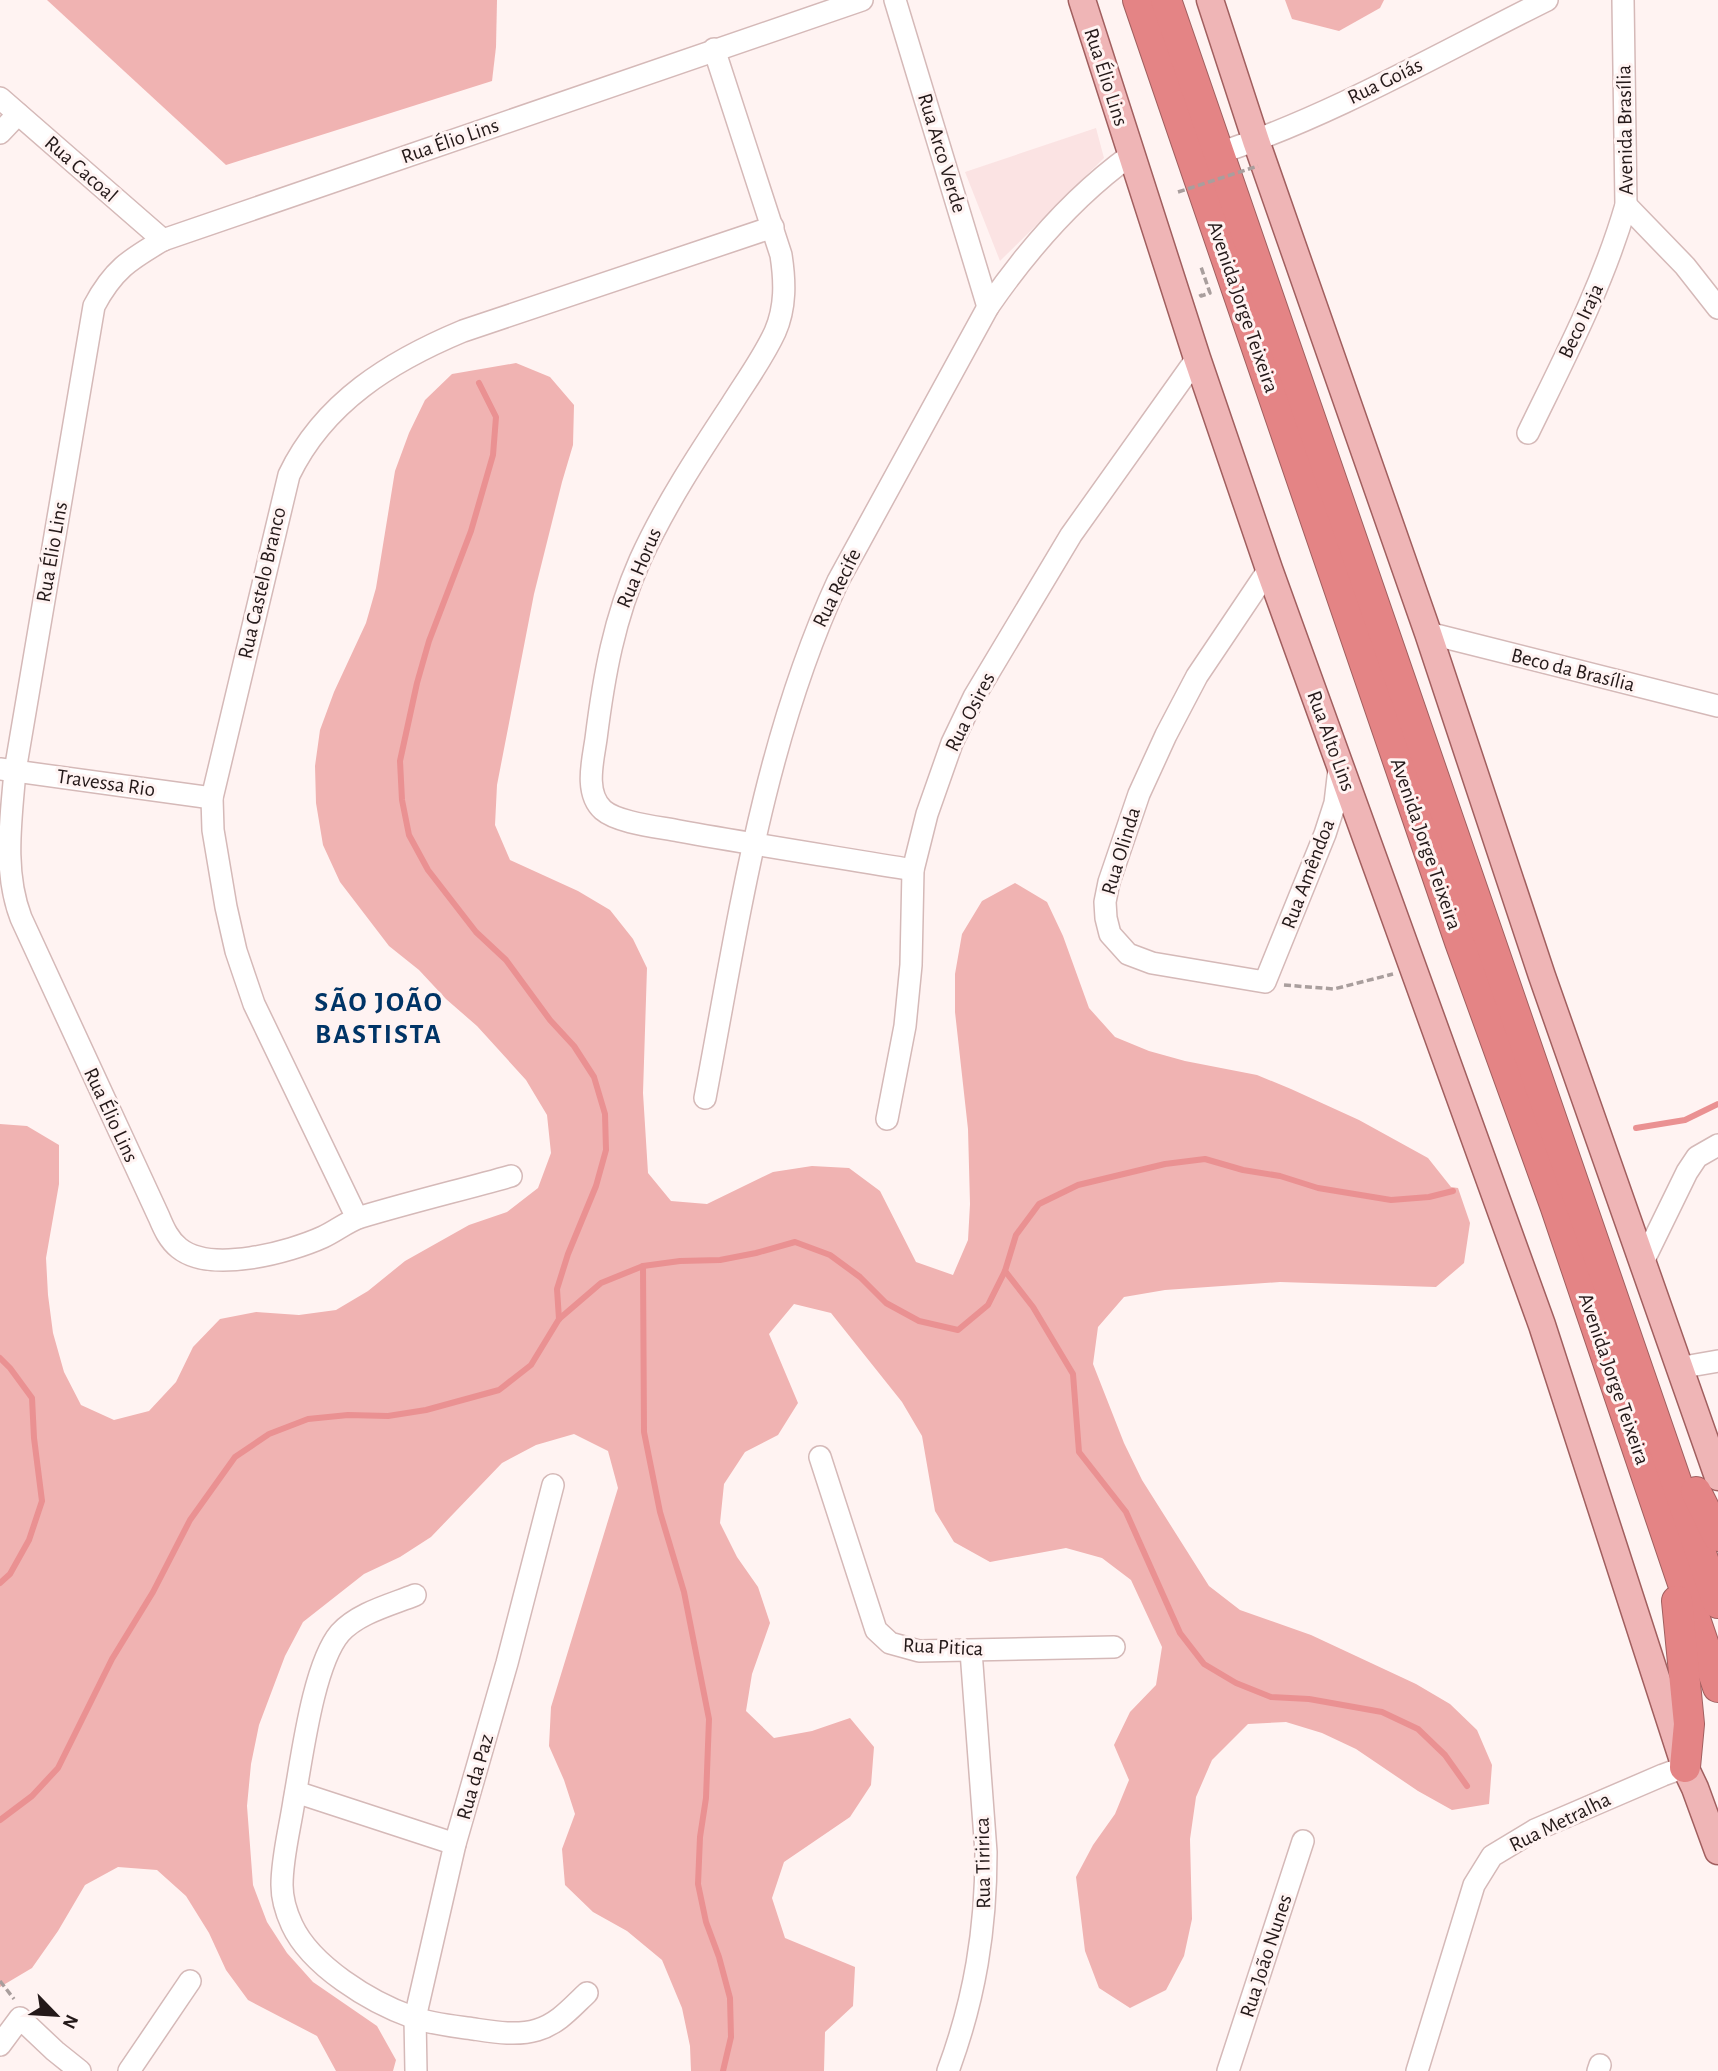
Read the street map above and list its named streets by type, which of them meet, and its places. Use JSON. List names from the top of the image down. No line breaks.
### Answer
{"streets":{"highway":["Avenida Jorge Teixeira"],"main road":["Rua Élio Lins","Rua Alto Lins"],"street":["Rua Goiás","Avenida Brasília","Rua Arco Verde","Rua Cacoal","Beco Iraja","Rua Horus","Rua Castelo Branco","Rua Recife","Beco da Brasília","Rua Osires","Travessa Rio","Rua Olinda","Rua Amêndoa","Rua Pitica","Rua da Paz","Rua Metralha","Rua Tiririca","Rua João Nunes"]},"crossings":[["Rua Élio Lins","Rua Cacoal"],["Rua Élio Lins","Rua Horus"],["Rua Élio Lins","Rua Castelo Branco"],["Rua Élio Lins","Rua Recife"],["Rua Élio Lins","Rua Alto Lins"],["Rua Élio Lins","Travessa Rio"],["Rua Goiás","Avenida Jorge Teixeira"],["Avenida Brasília","Beco Iraja"],["Rua Arco Verde","Rua Recife"],["Rua Horus","Rua Castelo Branco"],["Rua Horus","Rua Recife"],["Rua Horus","Rua Osires"],["Rua Castelo Branco","Travessa Rio"],["Rua Recife","Rua Alto Lins"],["Rua Osires","Rua Alto Lins"],["Rua Alto Lins","Rua Olinda"],["Rua Alto Lins","Rua Amêndoa"],["Rua Alto Lins","Rua Metralha"],["Rua Olinda","Rua Amêndoa"],["Rua Pitica","Rua Tiririca"]],"districts":["SÃO JOÃO BASTISTA"],"north":"bottom right"}
